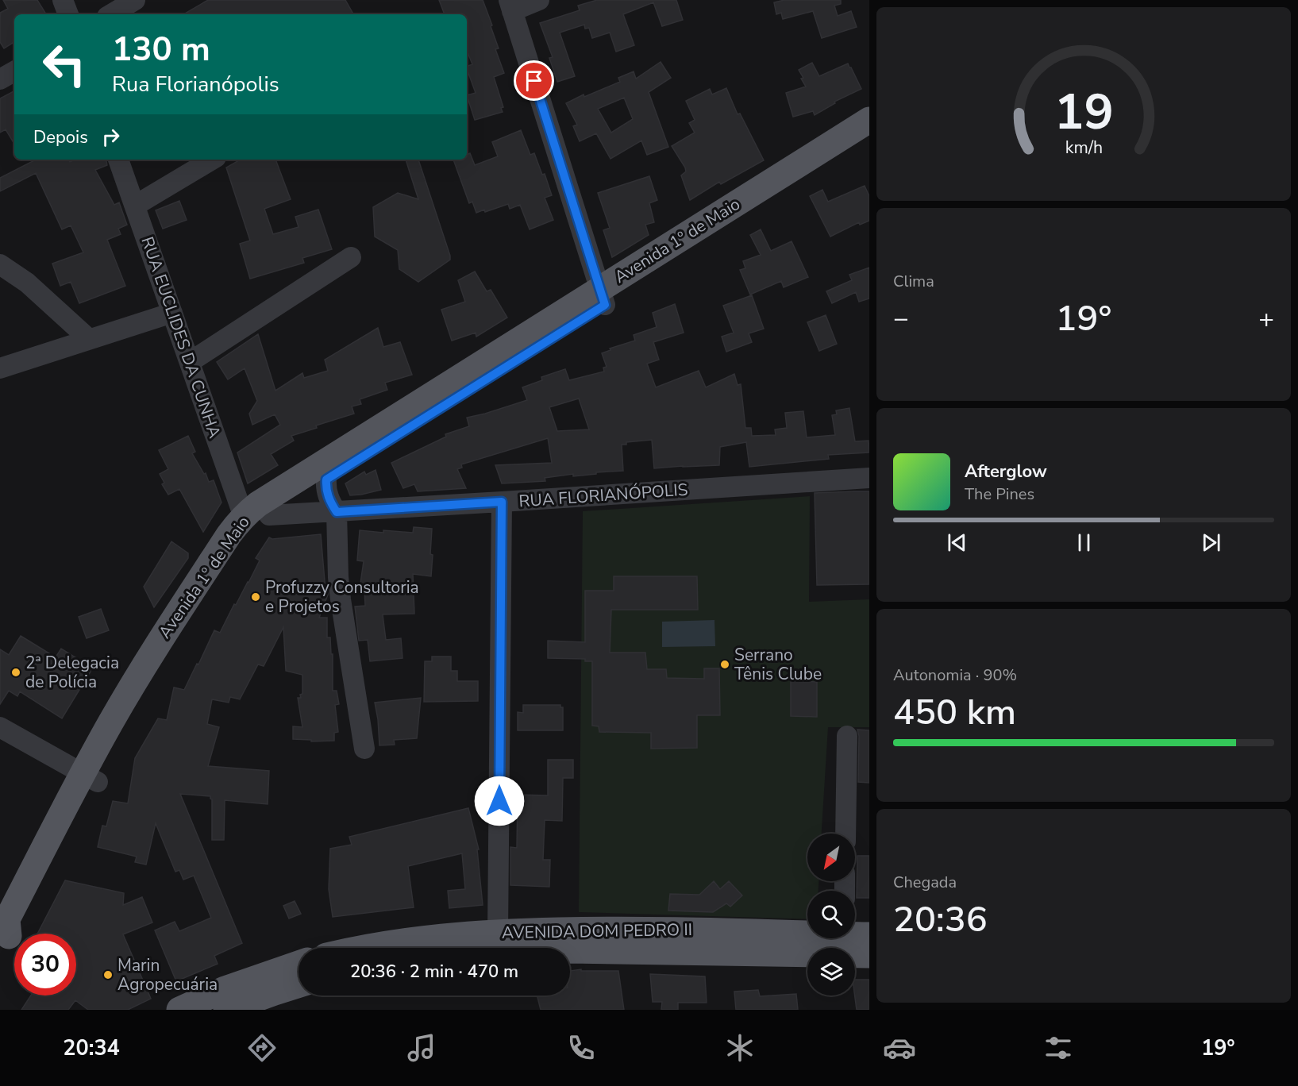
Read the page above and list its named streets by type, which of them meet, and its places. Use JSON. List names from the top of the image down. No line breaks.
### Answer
{"streets":{"main road":["Avenida 1º de Maio","AVENIDA DOM PEDRO II"],"street":["RUA EUCLIDES DA CUNHA","RUA FLORIANÓPOLIS"]},"crossings":[["Avenida 1º de Maio","RUA EUCLIDES DA CUNHA"],["Avenida 1º de Maio","RUA FLORIANÓPOLIS"]],"places":["Profuzzy Consultoria e Projetos","Serrano Tênis Clube","2ª Delegacia de Polícia","Marin Agropecuária"],"north":"bottom left","page":{"turn":["130 m","Rua Florianópolis"],"then":"Depois","tile":["Clima",["Autonomia · 90%","450 km"],["Chegada","20:36"]],"heat":["−","19°","+"],"song":["Afterglow","The Pines"],"limit":"30","trip":"20:36 · 2 min · 470 m","tabs":["20:34","19°"],"gauge":["19","km/h"]}}
